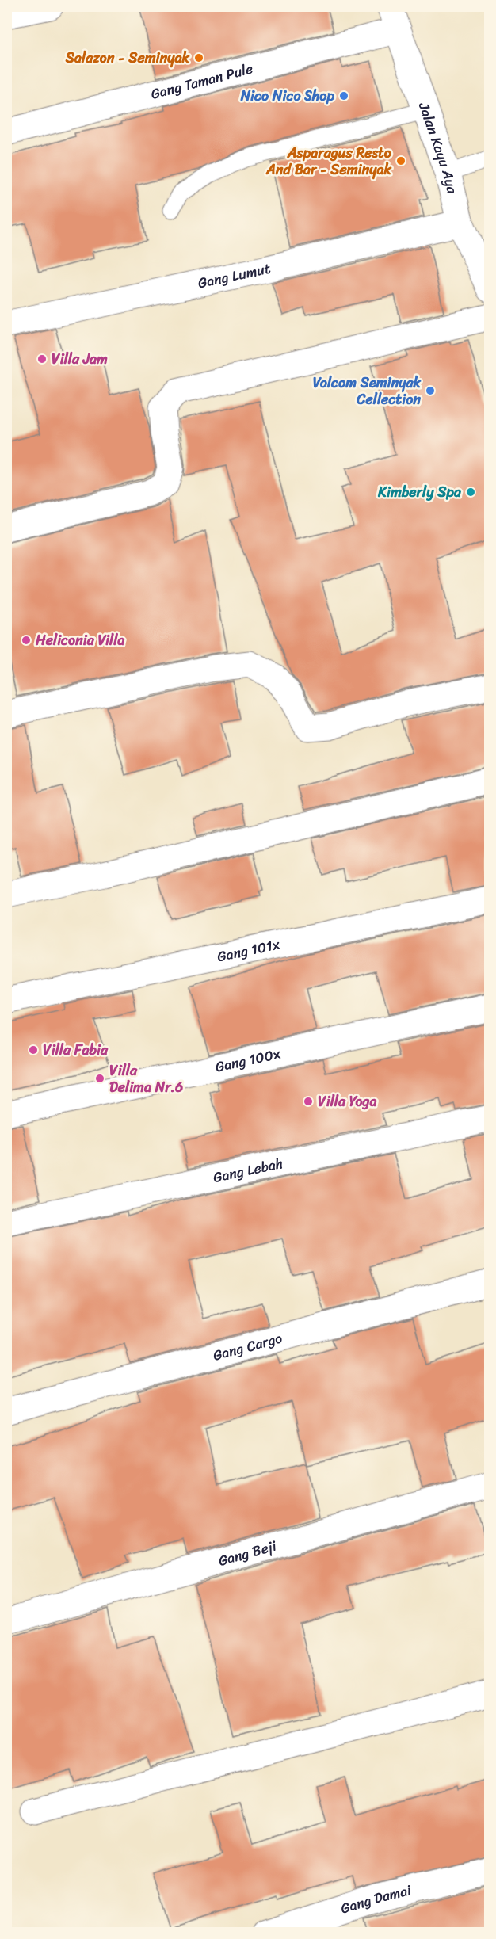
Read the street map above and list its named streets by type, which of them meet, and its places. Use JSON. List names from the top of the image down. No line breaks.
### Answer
{"streets":{"street":["Gang Taman Pule","Jalan Kayu Aya","Gang Lumut","Gang 101x","Gang 100x","Gang Lebah","Gang Cargo","Gang Beji","Gang Damai"]},"crossings":[["Gang Taman Pule","Jalan Kayu Aya"],["Jalan Kayu Aya","Gang Lumut"]],"places":["Salazon - Seminyak","Nico Nico Shop","Asparagus Resto And Bar - Seminyak","Villa Jam","Volcom Seminyak Cellection","Kimberly Spa","Heliconia Villa","Villa Fabia","Villa Delima Nr.6","Villa Yoga"]}
